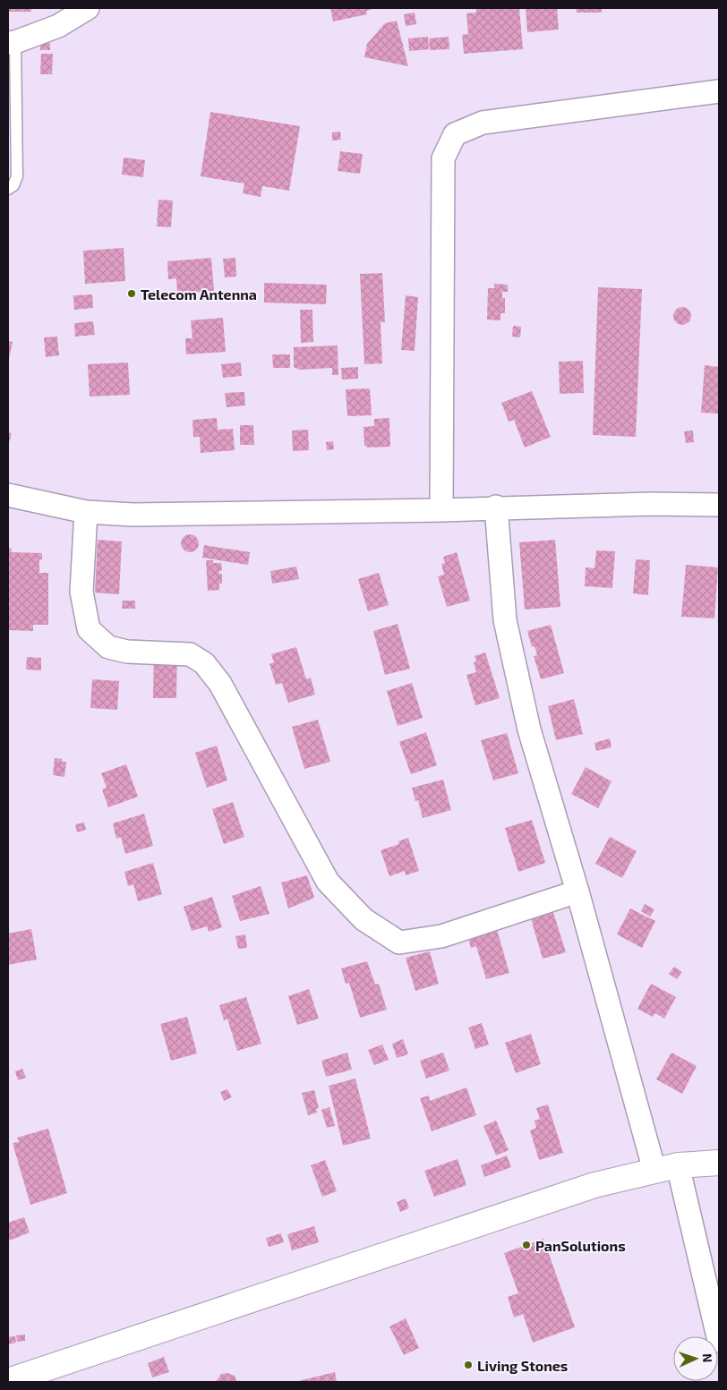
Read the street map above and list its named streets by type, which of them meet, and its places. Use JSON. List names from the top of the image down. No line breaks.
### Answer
{"places":["Telecom Antenna","PanSolutions","Living Stones"],"north":"right"}
